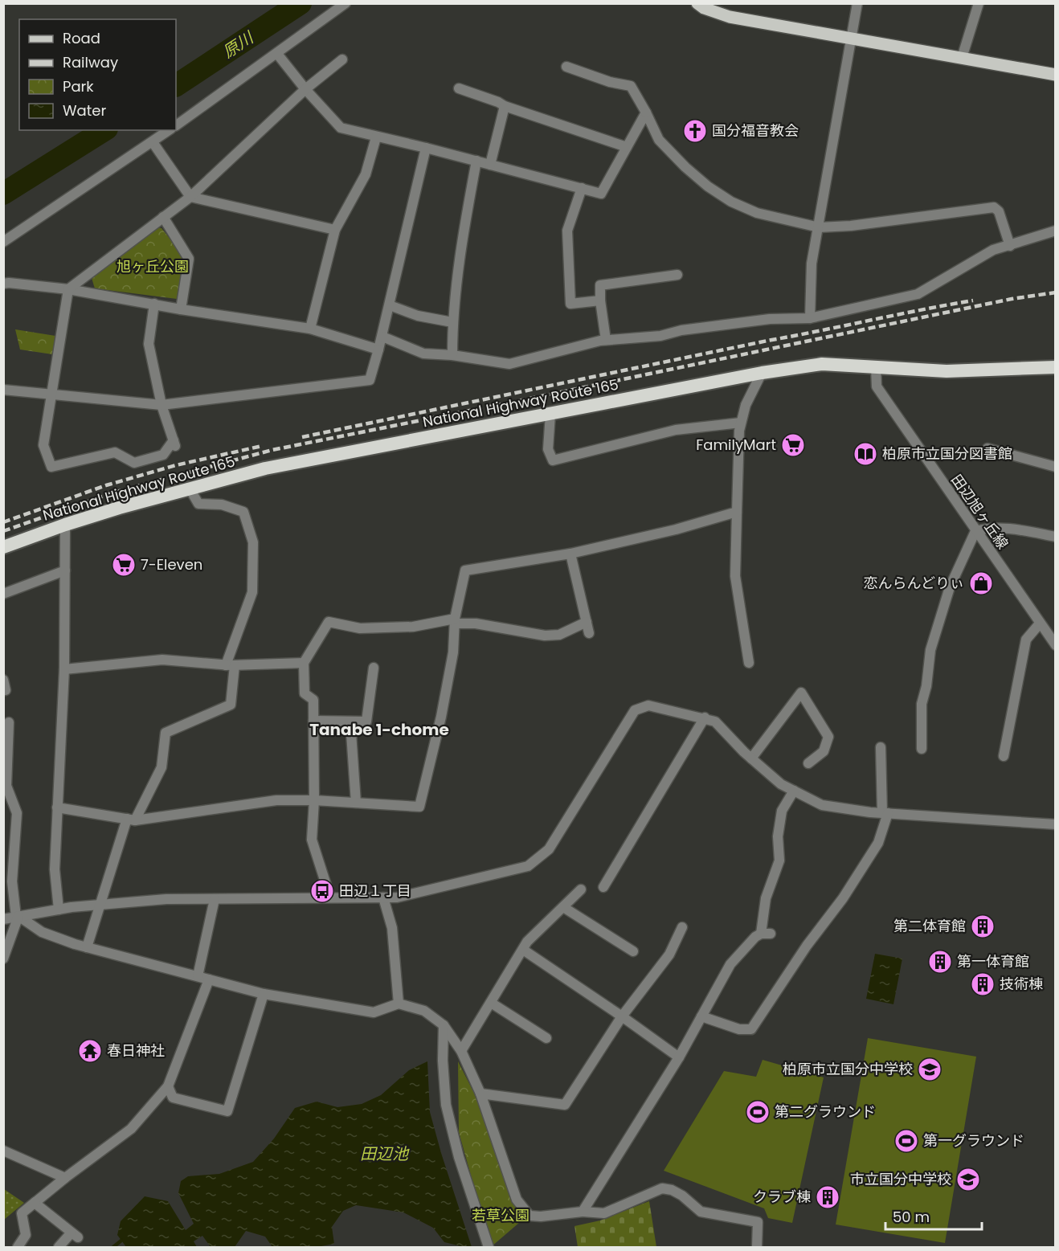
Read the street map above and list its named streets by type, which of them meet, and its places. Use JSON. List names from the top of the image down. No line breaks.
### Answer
{"streets":{"highway":["National Highway Route 165"],"street":["田辺旭ヶ丘線"]},"crossings":[["National Highway Route 165","田辺旭ヶ丘線"]],"districts":["Tanabe 1-chome"],"water":["原川","田辺池"],"parks":["旭ヶ丘公園","若草公園"],"places":{"church":["国分福音教会"],"supermarket":["FamilyMart","7-Eleven"],"library":["柏原市立国分図書館"],"shop":["恋んらんどりぃ"],"bus stop":["田辺１丁目"],"building":["第二体育館","第一体育館","技術棟","クラブ棟"],"temple":["春日神社"],"school or university":["柏原市立国分中学校","市立国分中学校"],"sports":["第二グラウンド","第一グラウンド"]},"legend":["Road","Railway","Park","Water"],"scale_bar":"50 m"}
